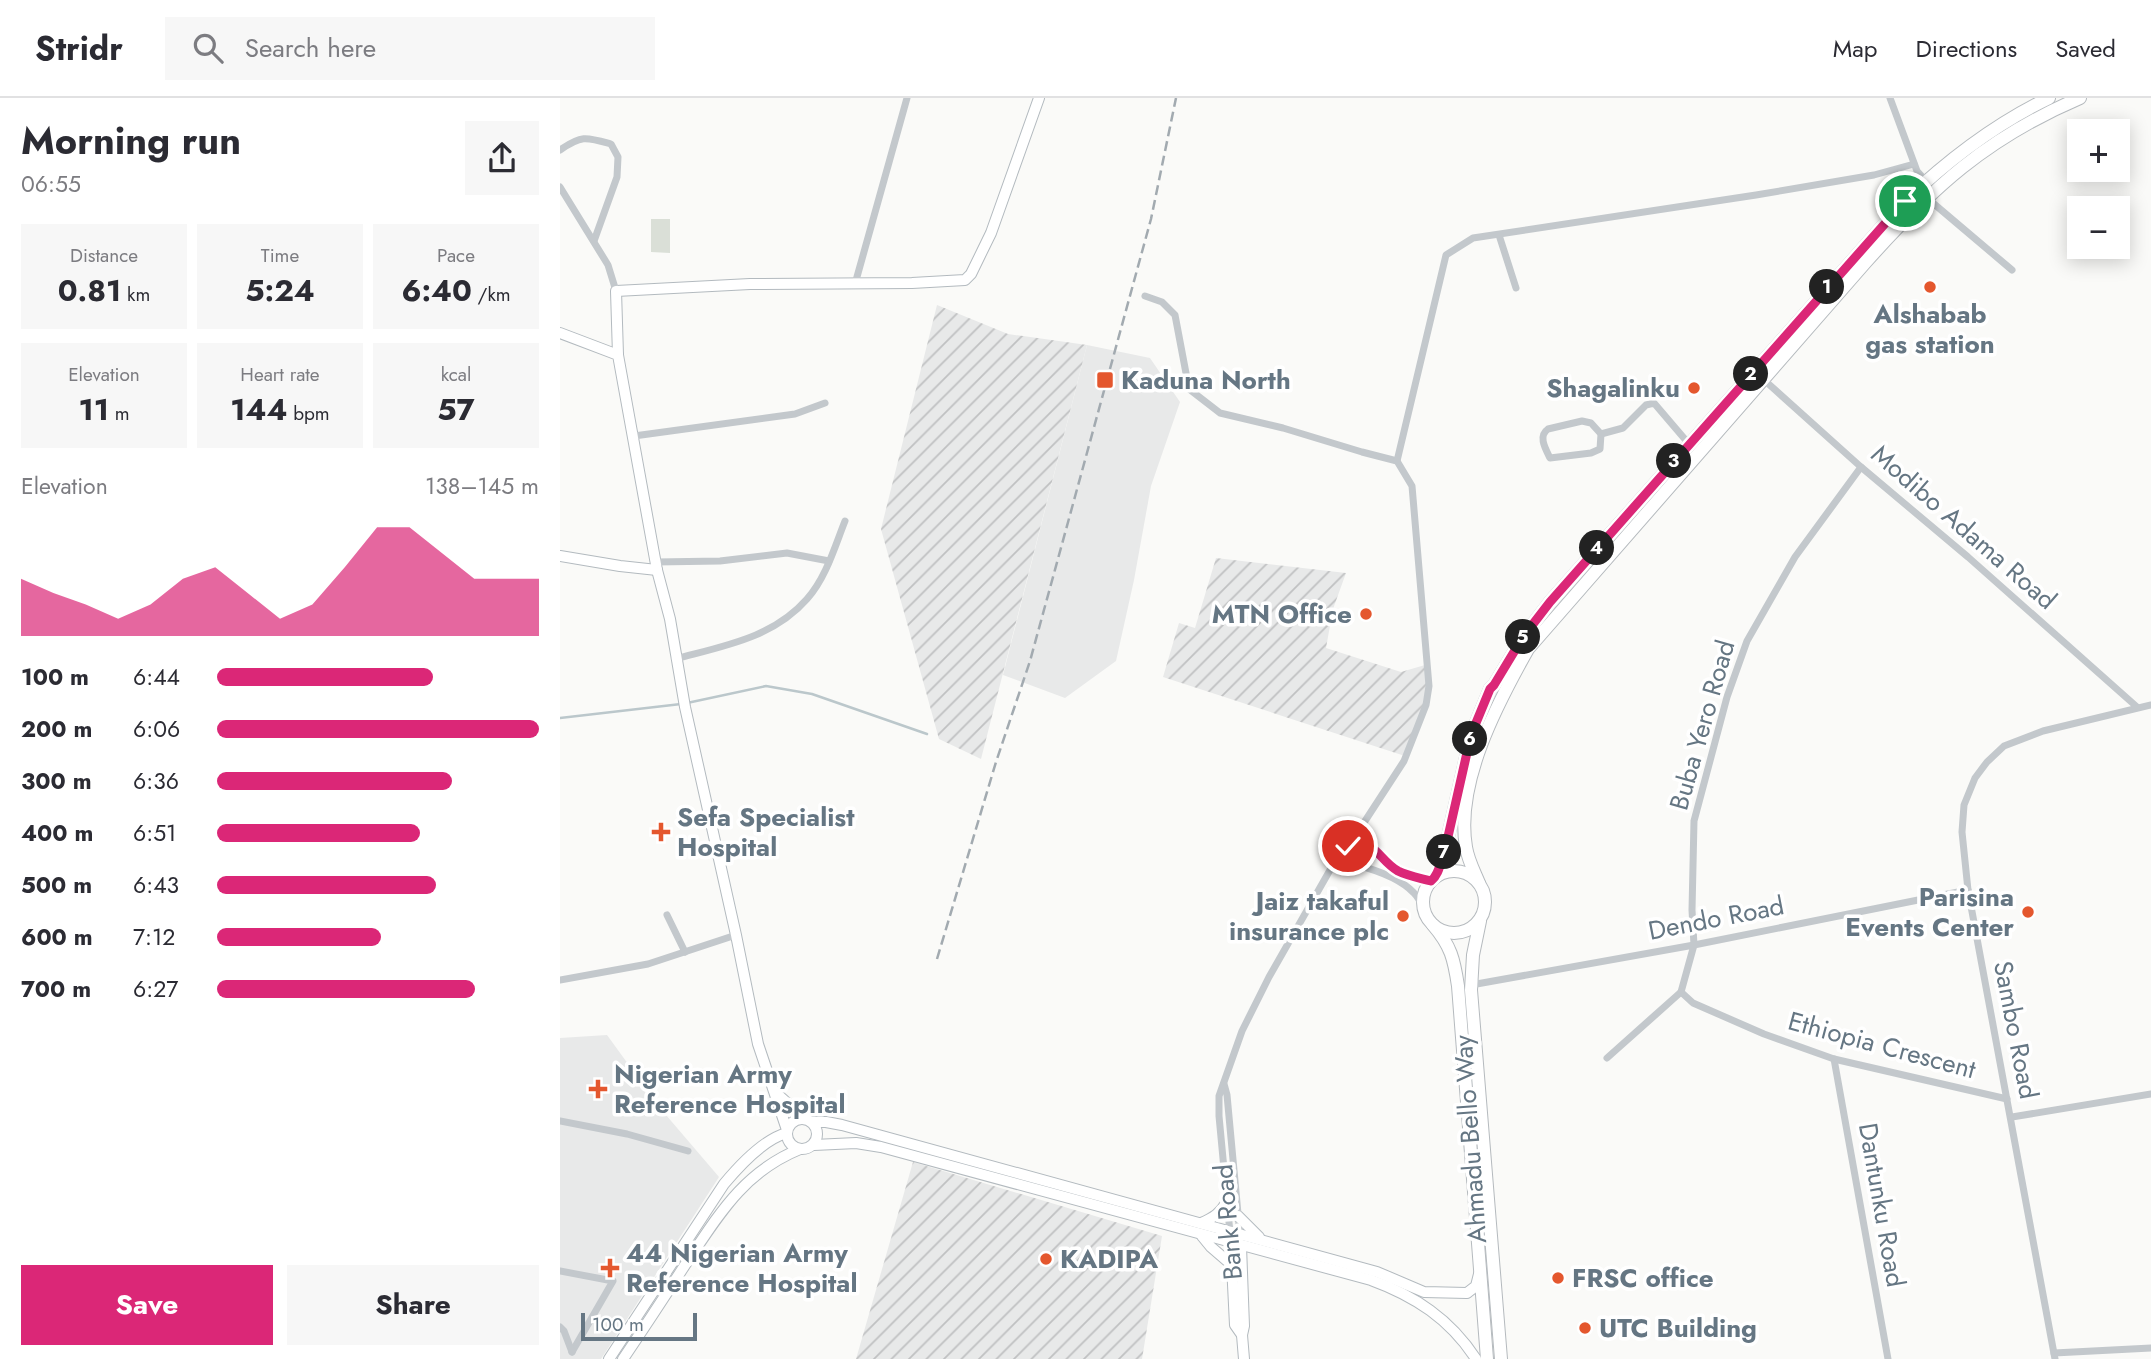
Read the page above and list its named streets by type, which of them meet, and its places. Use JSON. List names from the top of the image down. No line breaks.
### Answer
{"streets":{"main road":["Ahmadu Bello Way"],"street":["Modibo Adama Road","Buba Yero Road","Dendo Road","Sambo Road","Ethiopia Crescent","Dantunku Road","Bank Road"]},"crossings":[["Modibo Adama Road","Buba Yero Road"],["Modibo Adama Road","Sambo Road"],["Buba Yero Road","Dendo Road"],["Dendo Road","Sambo Road"],["Dendo Road","Ahmadu Bello Way"],["Sambo Road","Ethiopia Crescent"],["Ethiopia Crescent","Dantunku Road"]],"places":{"other":["Alshabab gas station","Shagalinku","MTN Office","Parisina Events Center","Jaiz takaful insurance plc","KADIPA","FRSC office","UTC Building"],"transit":["Kaduna North"],"health":["Sefa Specialist Hospital","Nigerian Army Reference Hospital","44 Nigerian Army Reference Hospital"]},"scale_bar":"100 m","page":{"header":"Stridr","search":"Search here","nav":["Map","Directions","Saved"],"heading":["Morning run","06:55"],"map_buttons":["+","−"],"stats":[["Distance","0.81 km"],["Time","5:24"],["Pace","6:40 /km"],["Elevation","11 m"],["Heart rate","144 bpm"],["kcal","57"]],"pins":["1","2","3","4","5","6","7"],"chart":["Elevation","138–145 m"],"list":[{"name":"100 m","note":"6:44"},{"name":"200 m","note":"6:06"},{"name":"300 m","note":"6:36"},{"name":"400 m","note":"6:51"},{"name":"500 m","note":"6:43"},{"name":"600 m","note":"7:12"},{"name":"700 m","note":"6:27"}],"buttons":["Save","Share"],"scale":"100 m"}}
